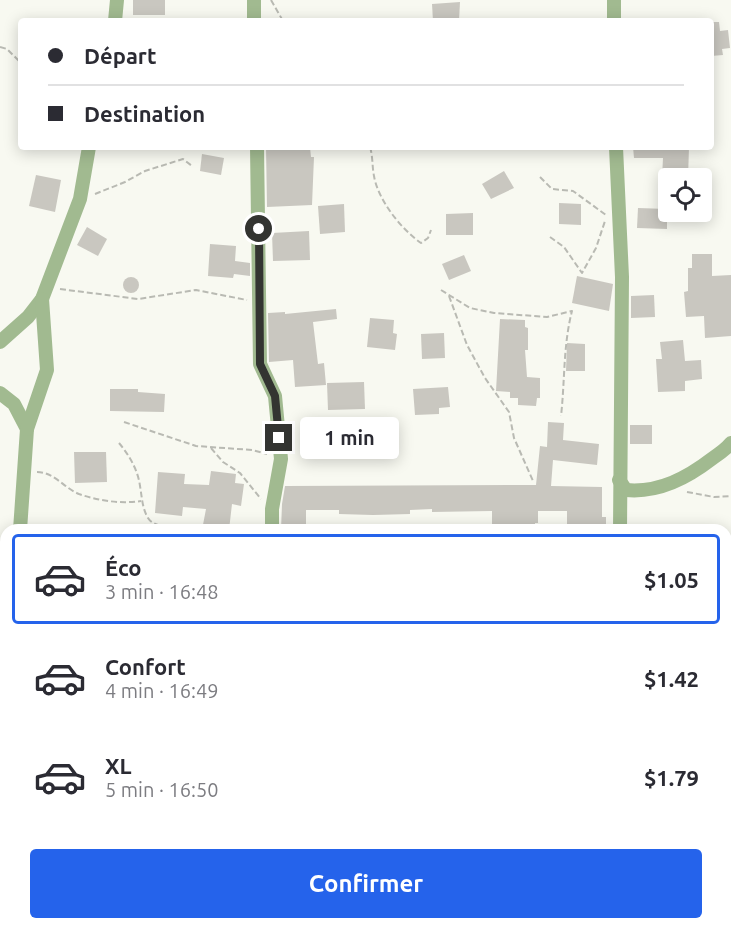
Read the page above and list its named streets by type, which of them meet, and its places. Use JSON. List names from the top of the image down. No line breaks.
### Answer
{"page":{"banner":["Départ","Destination"],"bubble":"1 min","list":[{"name":"Éco","note":"3 min · 16:48","value":"$1.05"},{"name":"Confort","note":"4 min · 16:49","value":"$1.42"},{"name":"XL","note":"5 min · 16:50","value":"$1.79"}],"buttons":"Confirmer"}}
